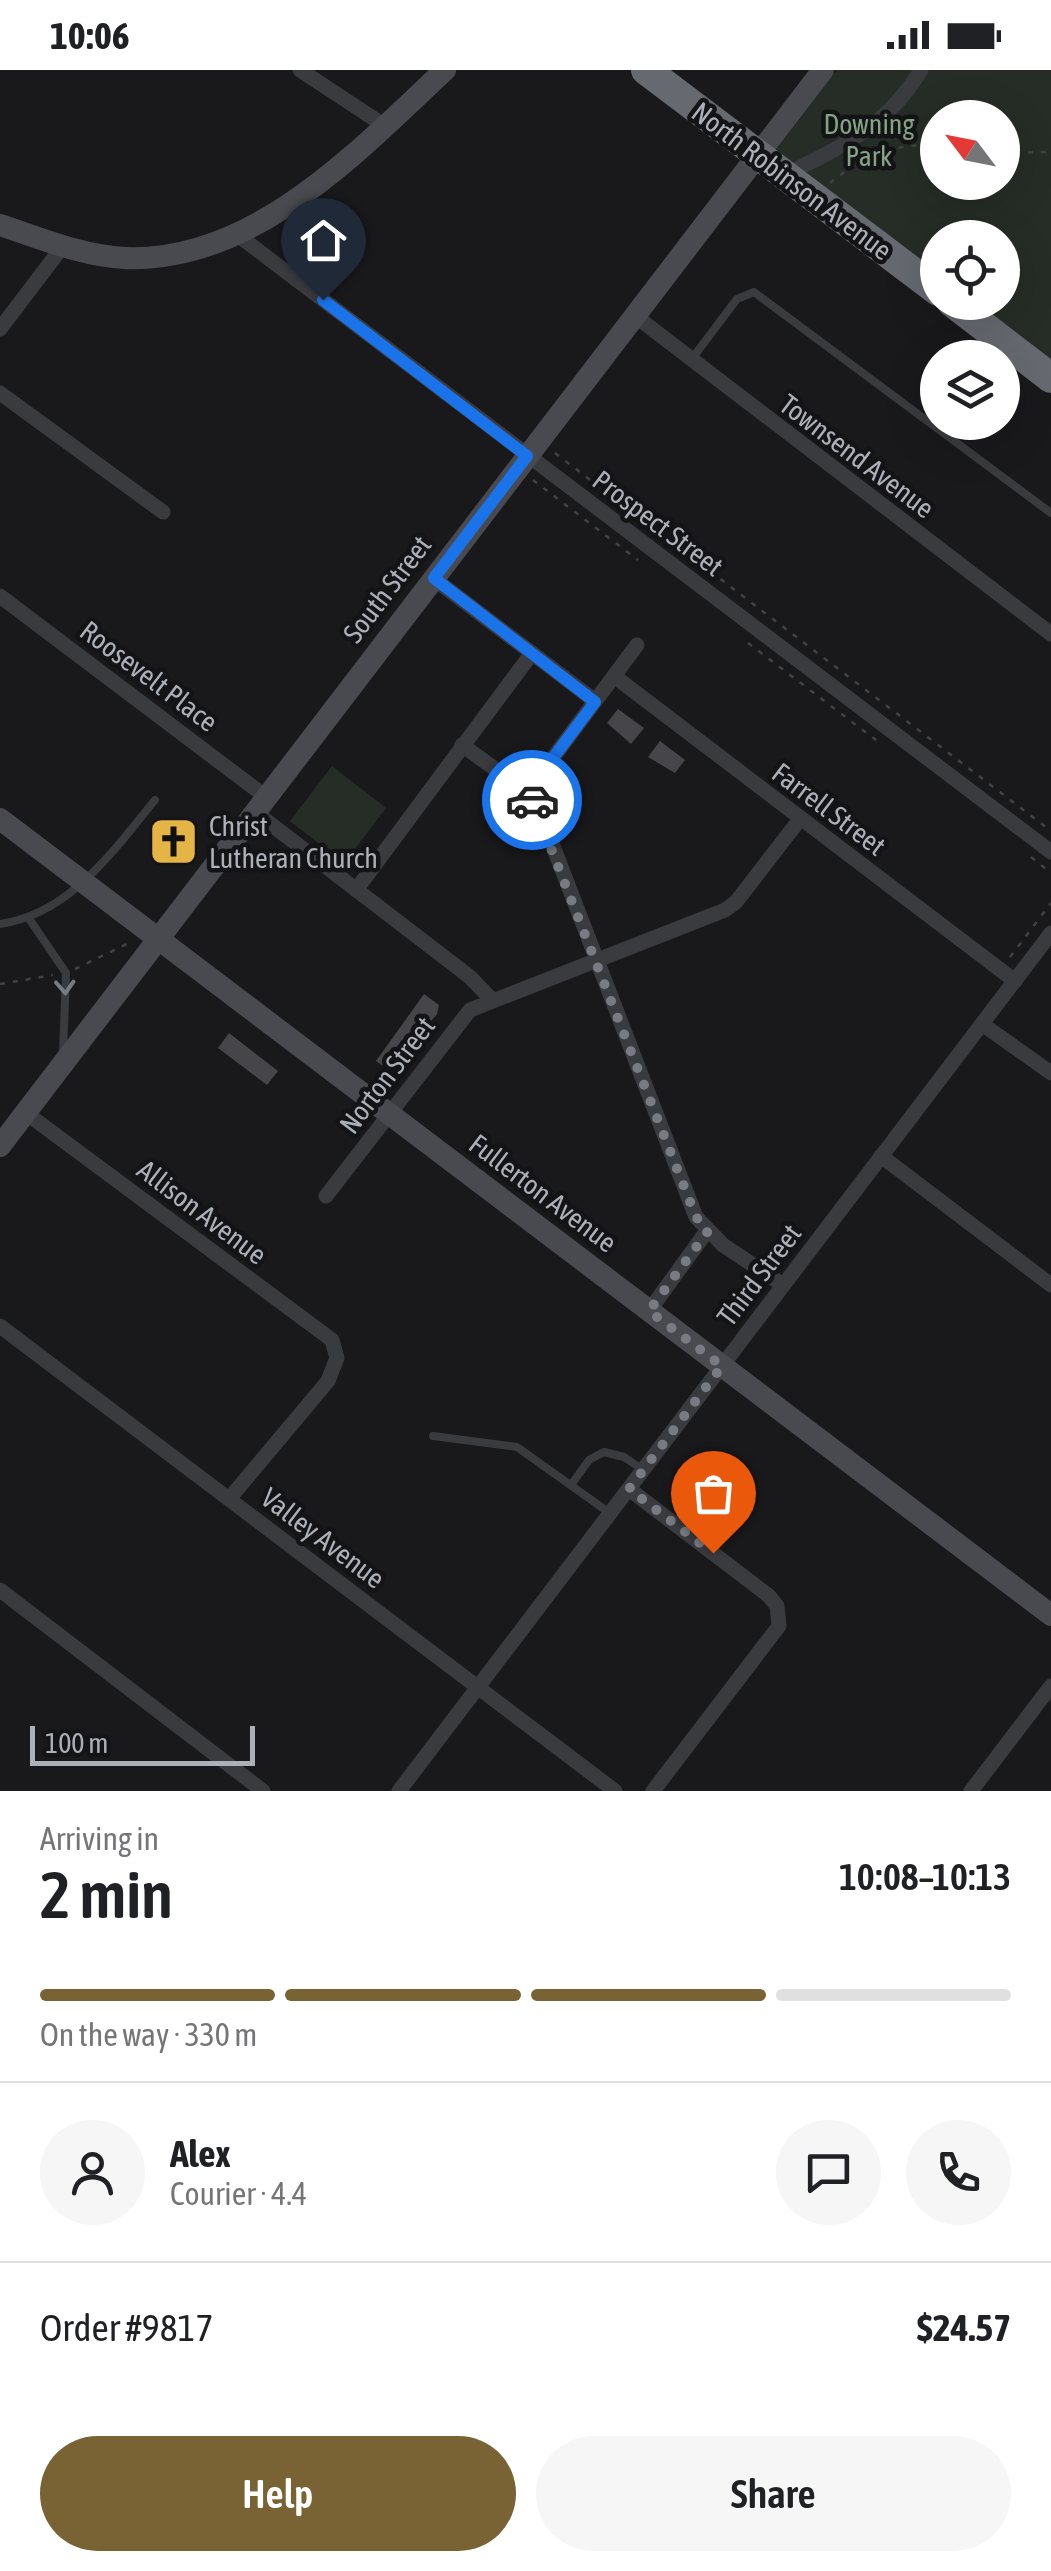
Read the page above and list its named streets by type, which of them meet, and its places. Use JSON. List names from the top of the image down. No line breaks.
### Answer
{"streets":{"highway":["North Robinson Avenue"],"street":["Townsend Avenue","Prospect Street","South Street","Roosevelt Place","Farrell Street","Norton Street","Fullerton Avenue","Allison Avenue","Third Street","Valley Avenue"]},"crossings":[["North Robinson Avenue","South Street"],["Townsend Avenue","South Street"],["Prospect Street","South Street"],["South Street","Roosevelt Place"],["South Street","Fullerton Avenue"],["South Street","Allison Avenue"],["Roosevelt Place","Norton Street"],["Farrell Street","Norton Street"],["Farrell Street","Third Street"],["Norton Street","Fullerton Avenue"],["Fullerton Avenue","Third Street"],["Allison Avenue","Valley Avenue"],["Third Street","Valley Avenue"]],"parks":["Downing Park"],"places":{"church":["Christ Lutheran Church"]},"scale_bar":"100 m","north":"top left","page":{"status":"10:06","scale":"100 m","heading":["2 min","Arriving in","10:08–10:13"],"panel":["Alex","Courier · 4.4","Order #9817","$24.57"],"bar":"On the way · 330 m","buttons":["Help","Share"]}}
